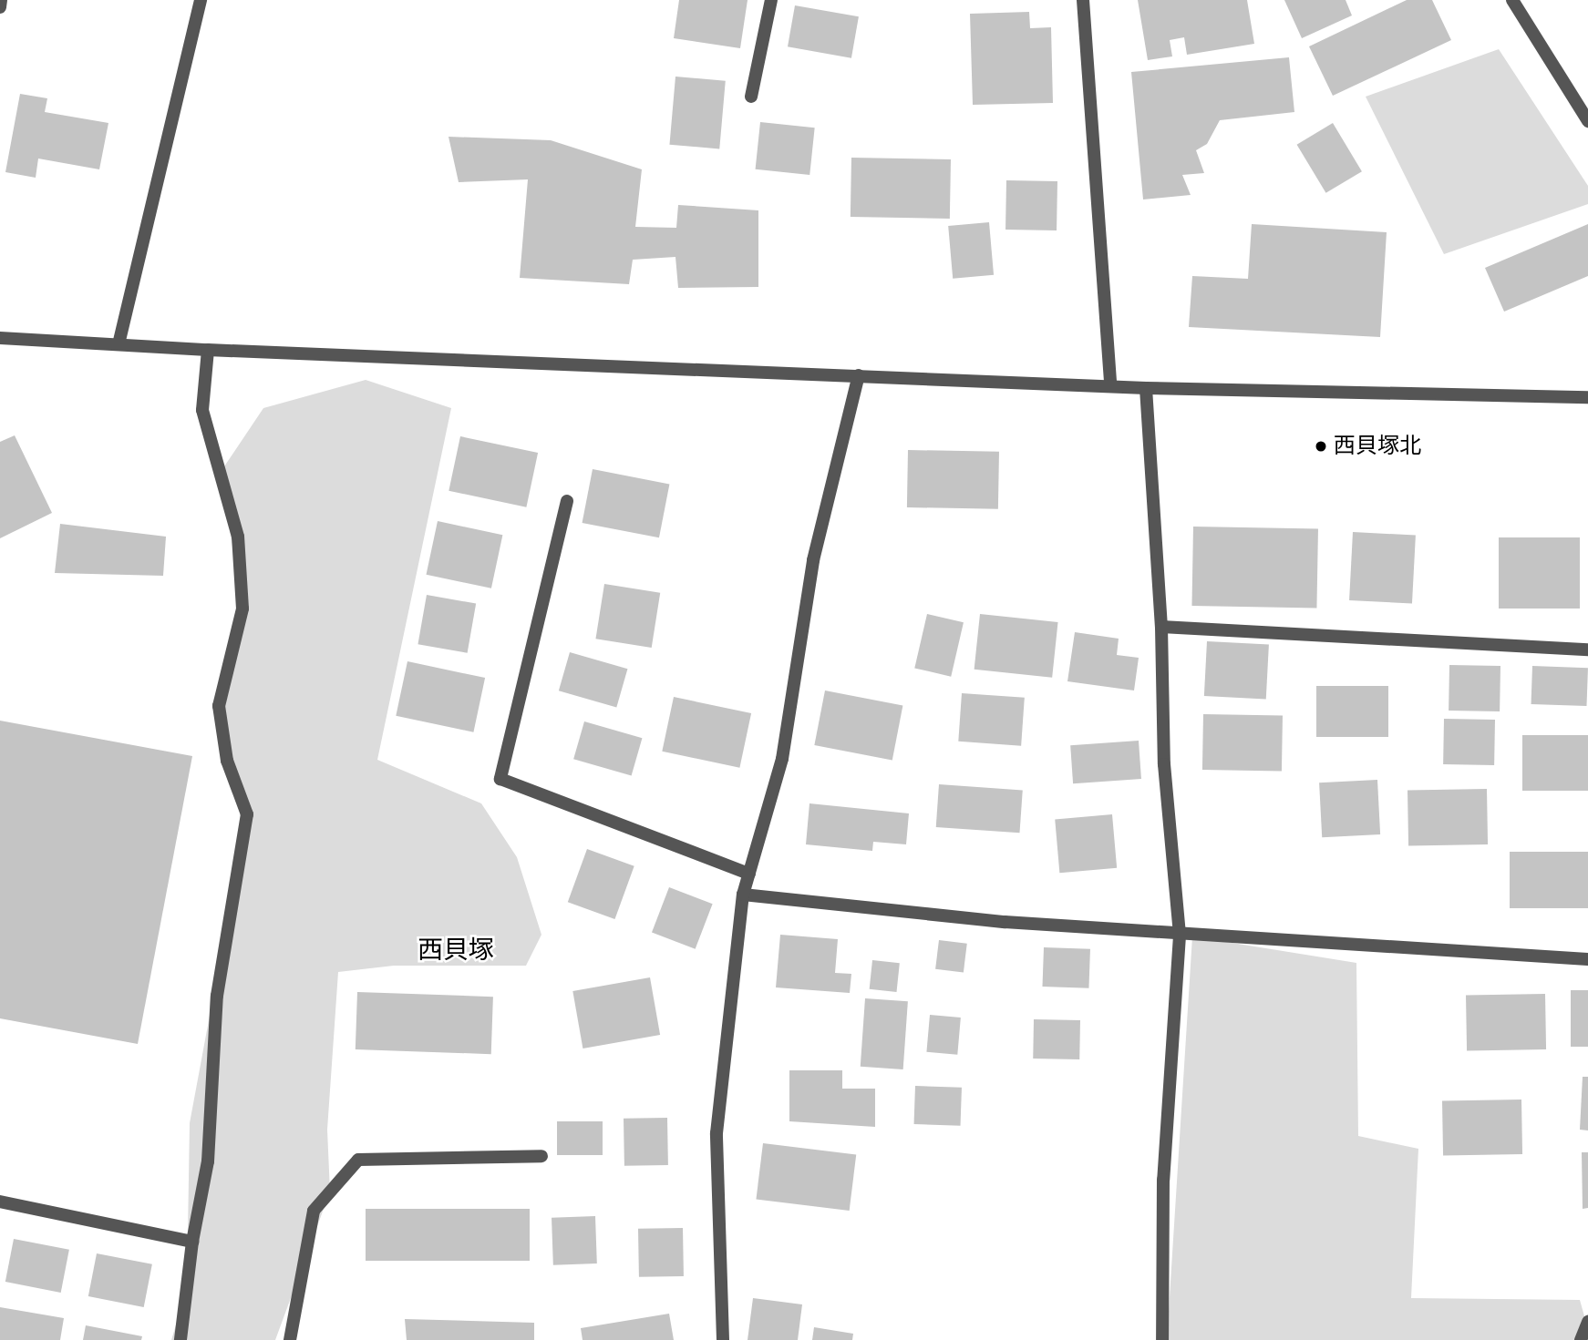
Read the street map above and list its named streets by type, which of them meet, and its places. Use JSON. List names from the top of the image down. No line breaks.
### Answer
{"districts":["西貝塚"],"places":["西貝塚北"]}
